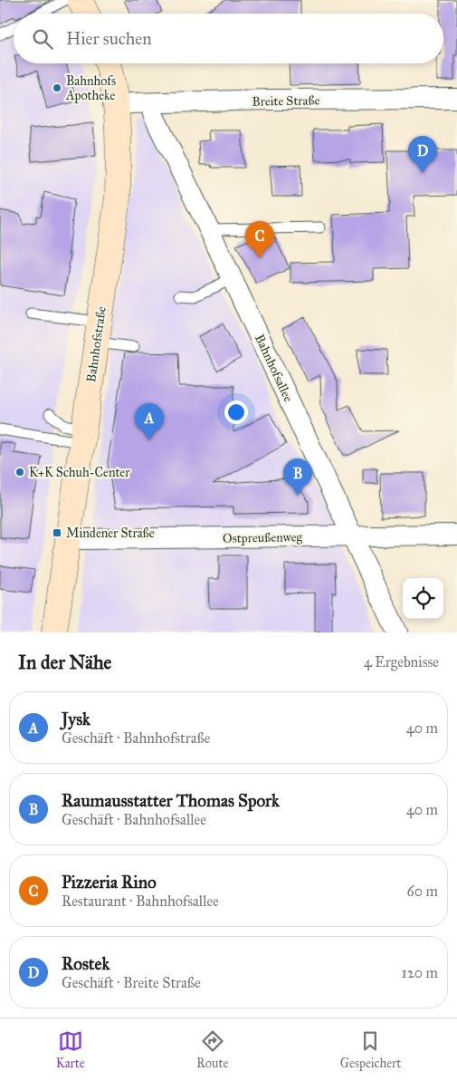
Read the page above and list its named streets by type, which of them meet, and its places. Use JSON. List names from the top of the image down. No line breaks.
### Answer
{"streets":{"main road":["Bahnhofstraße"],"street":["Breite Straße","Bahnhofsallee","Ostpreußenweg"]},"crossings":[["Breite Straße","Bahnhofstraße"],["Breite Straße","Bahnhofsallee"],["Bahnhofstraße","Ostpreußenweg"],["Bahnhofsallee","Ostpreußenweg"]],"places":{"other":["Bahnhofs Apotheke","K+K Schuh-Center"],"transit":["Mindener Straße"]},"page":{"search":"Hier suchen","pins":["D","C","A","B"],"heading":["In der Nähe","4 Ergebnisse"],"list":[{"mark":"A","name":"Jysk","note":"Geschäft · Bahnhofstraße","value":"40 m"},{"mark":"B","name":"Raumausstatter Thomas Spork","note":"Geschäft · Bahnhofsallee","value":"40 m"},{"mark":"C","name":"Pizzeria Rino","note":"Restaurant · Bahnhofsallee","value":"60 m"},{"mark":"D","name":"Rostek","note":"Geschäft · Breite Straße","value":"120 m"}],"nav":["Karte","Route","Gespeichert"]}}
